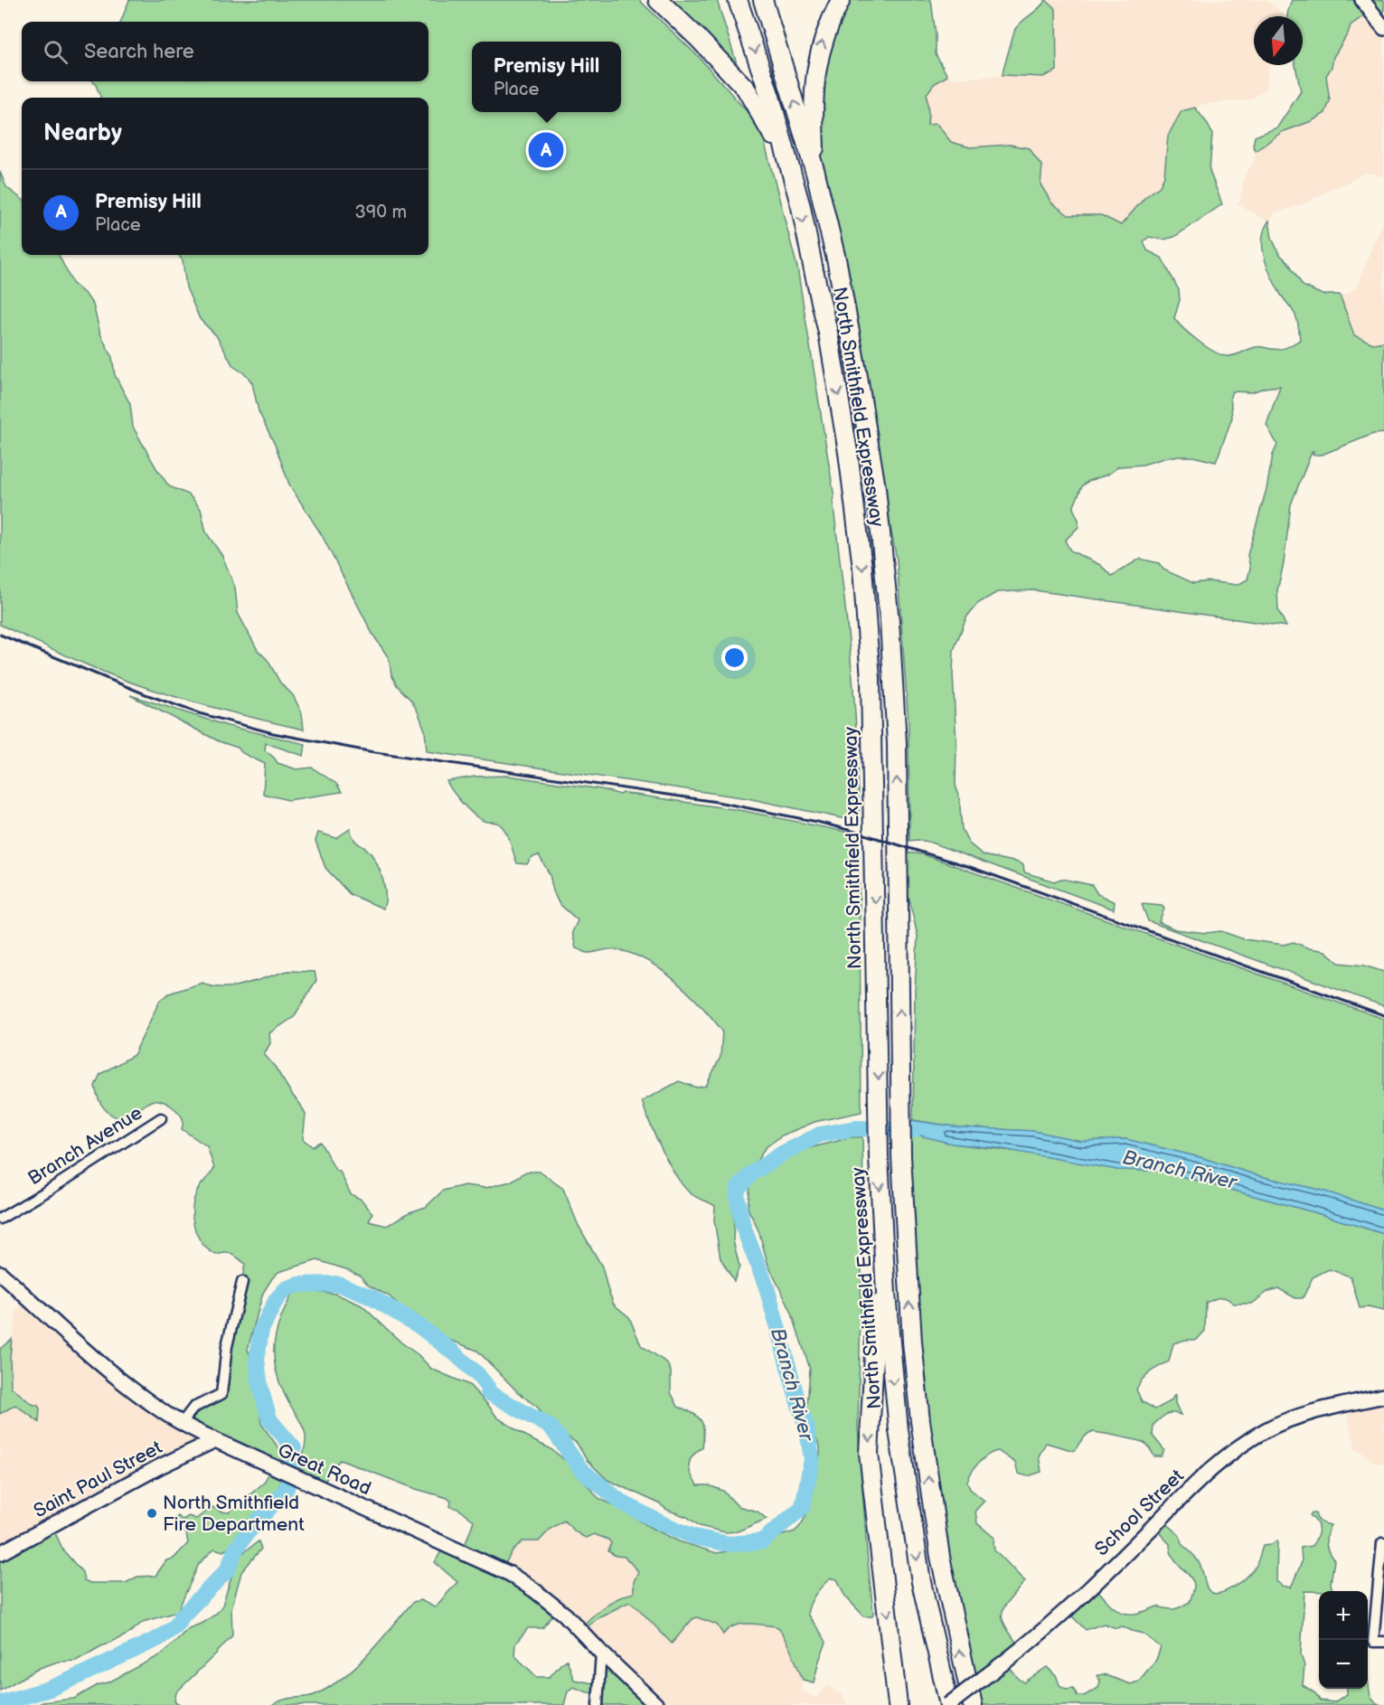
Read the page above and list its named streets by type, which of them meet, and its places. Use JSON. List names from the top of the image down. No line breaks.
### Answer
{"streets":{"highway":["North Smithfield Expressway"],"main road":["Great Road","Saint Paul Street","School Street"],"street":["Branch Avenue"]},"crossings":[["North Smithfield Expressway","School Street"],["Great Road","Saint Paul Street"]],"water":["Branch River"],"places":["North Smithfield Fire Department"],"north":"bottom","page":{"search":"Search here","popup":["Premisy Hill","Place"],"heading":"Nearby","pins":"A","list":[{"mark":"A","name":"Premisy Hill","note":"Place","value":"390 m"}],"map_buttons":["+","−"]}}
